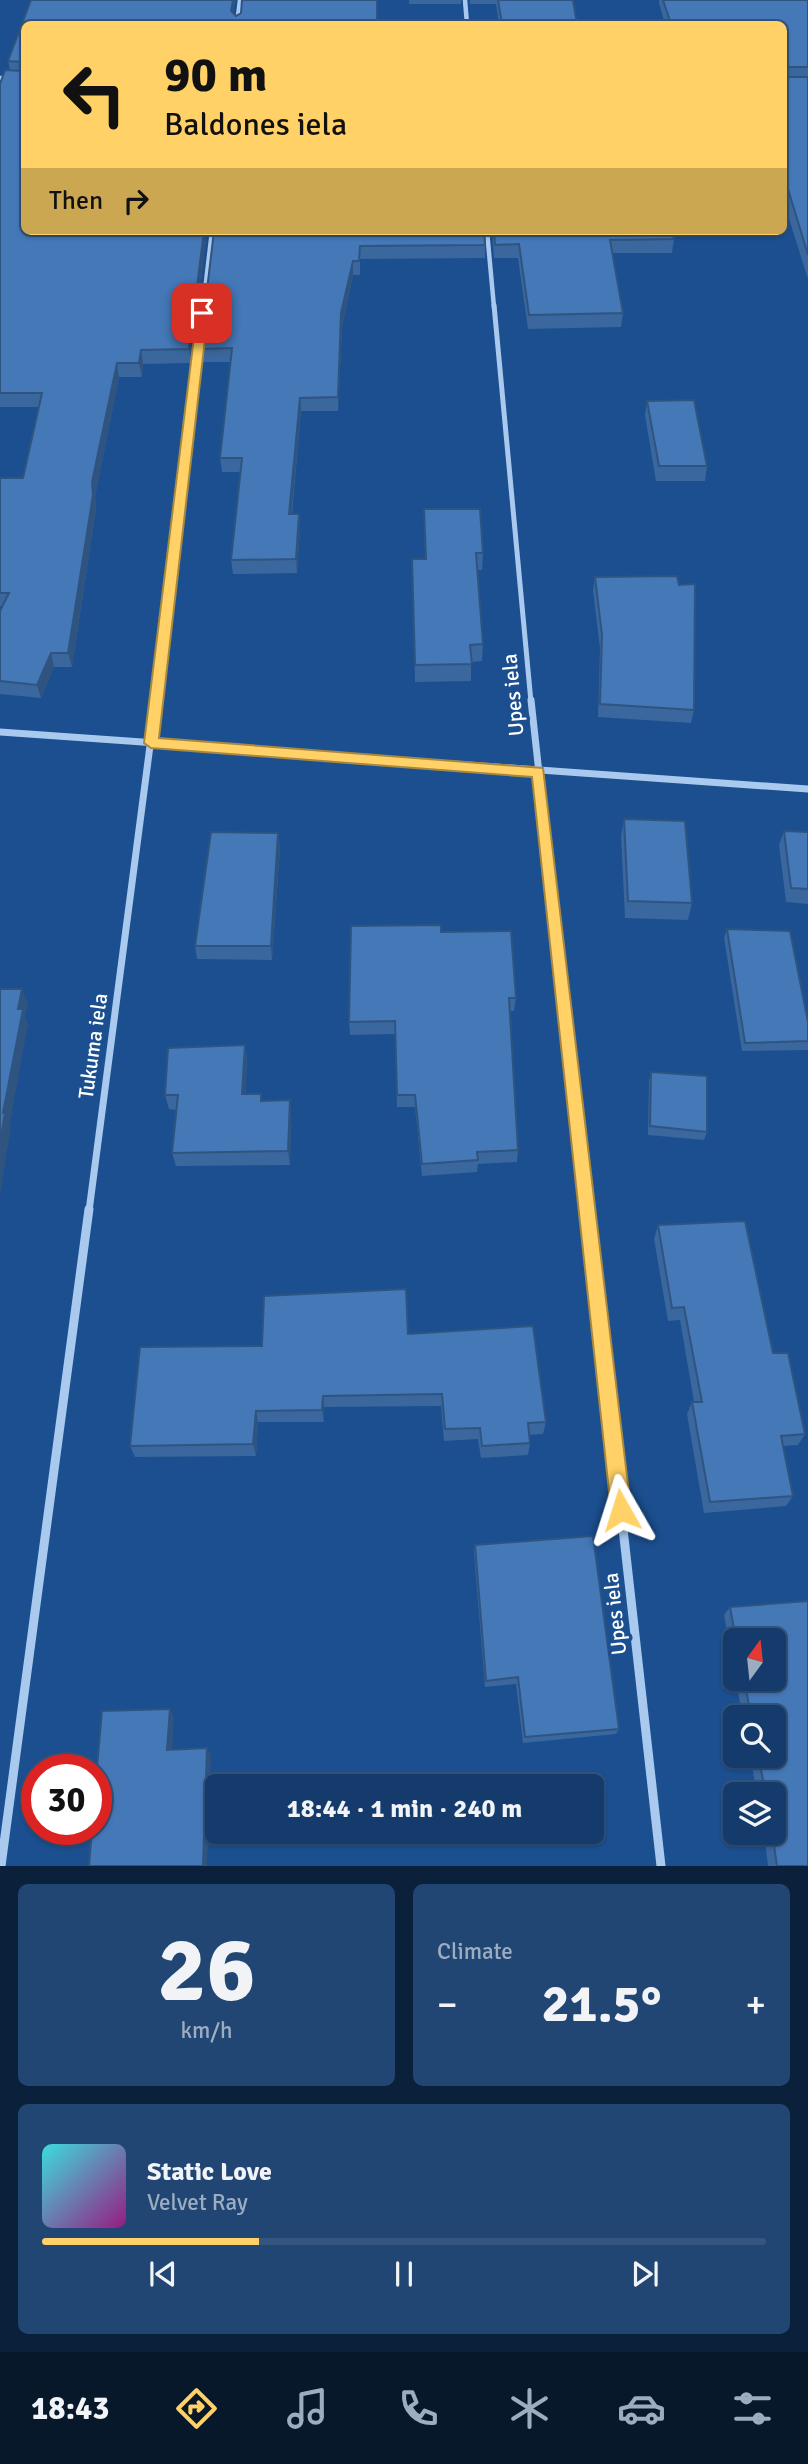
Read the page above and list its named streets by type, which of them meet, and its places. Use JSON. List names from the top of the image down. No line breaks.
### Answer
{"streets":{"street":["Upes iela","Tukuma iela"]},"north":"top","page":{"turn":["90 m","Baldones iela"],"then":"Then","limit":"30","trip":"18:44 · 1 min · 240 m","tile":[["26","km/h"],"Climate"],"heat":["−","21.5°","+"],"song":["Static Love","Velvet Ray"],"tabs":"18:43"}}
